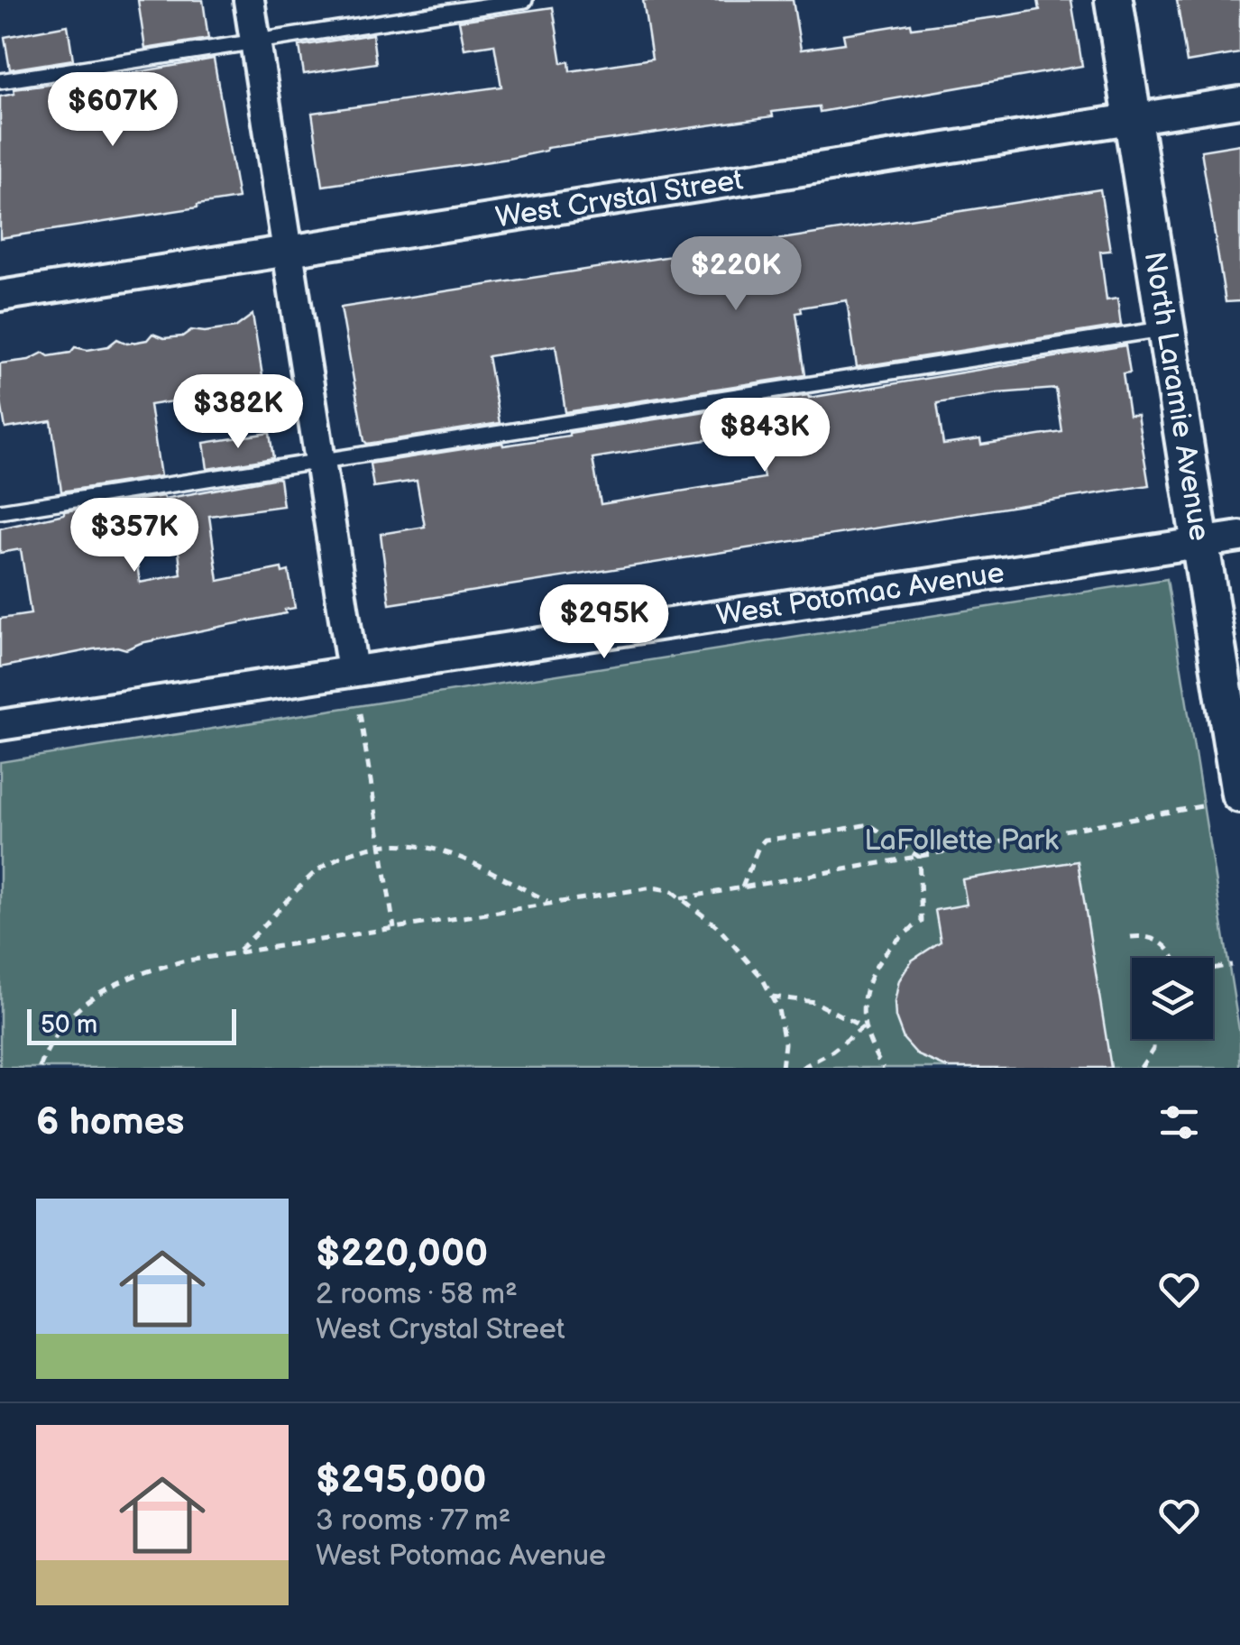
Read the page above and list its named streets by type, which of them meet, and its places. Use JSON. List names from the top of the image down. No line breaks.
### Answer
{"streets":{"street":["West Crystal Street","North Laramie Avenue","West Potomac Avenue"]},"crossings":[["West Crystal Street","North Laramie Avenue"],["North Laramie Avenue","West Potomac Avenue"]],"parks":["LaFollette Park"],"scale_bar":"50 m","page":{"price":["$607K","$220K","$382K","$843K","$357K","$295K"],"scale":"50 m","heading":"6 homes","list":[{"name":"$220,000","note":"2 rooms · 58 m² · West Crystal Street"},{"name":"$295,000","note":"3 rooms · 77 m² · West Potomac Avenue"}]}}
